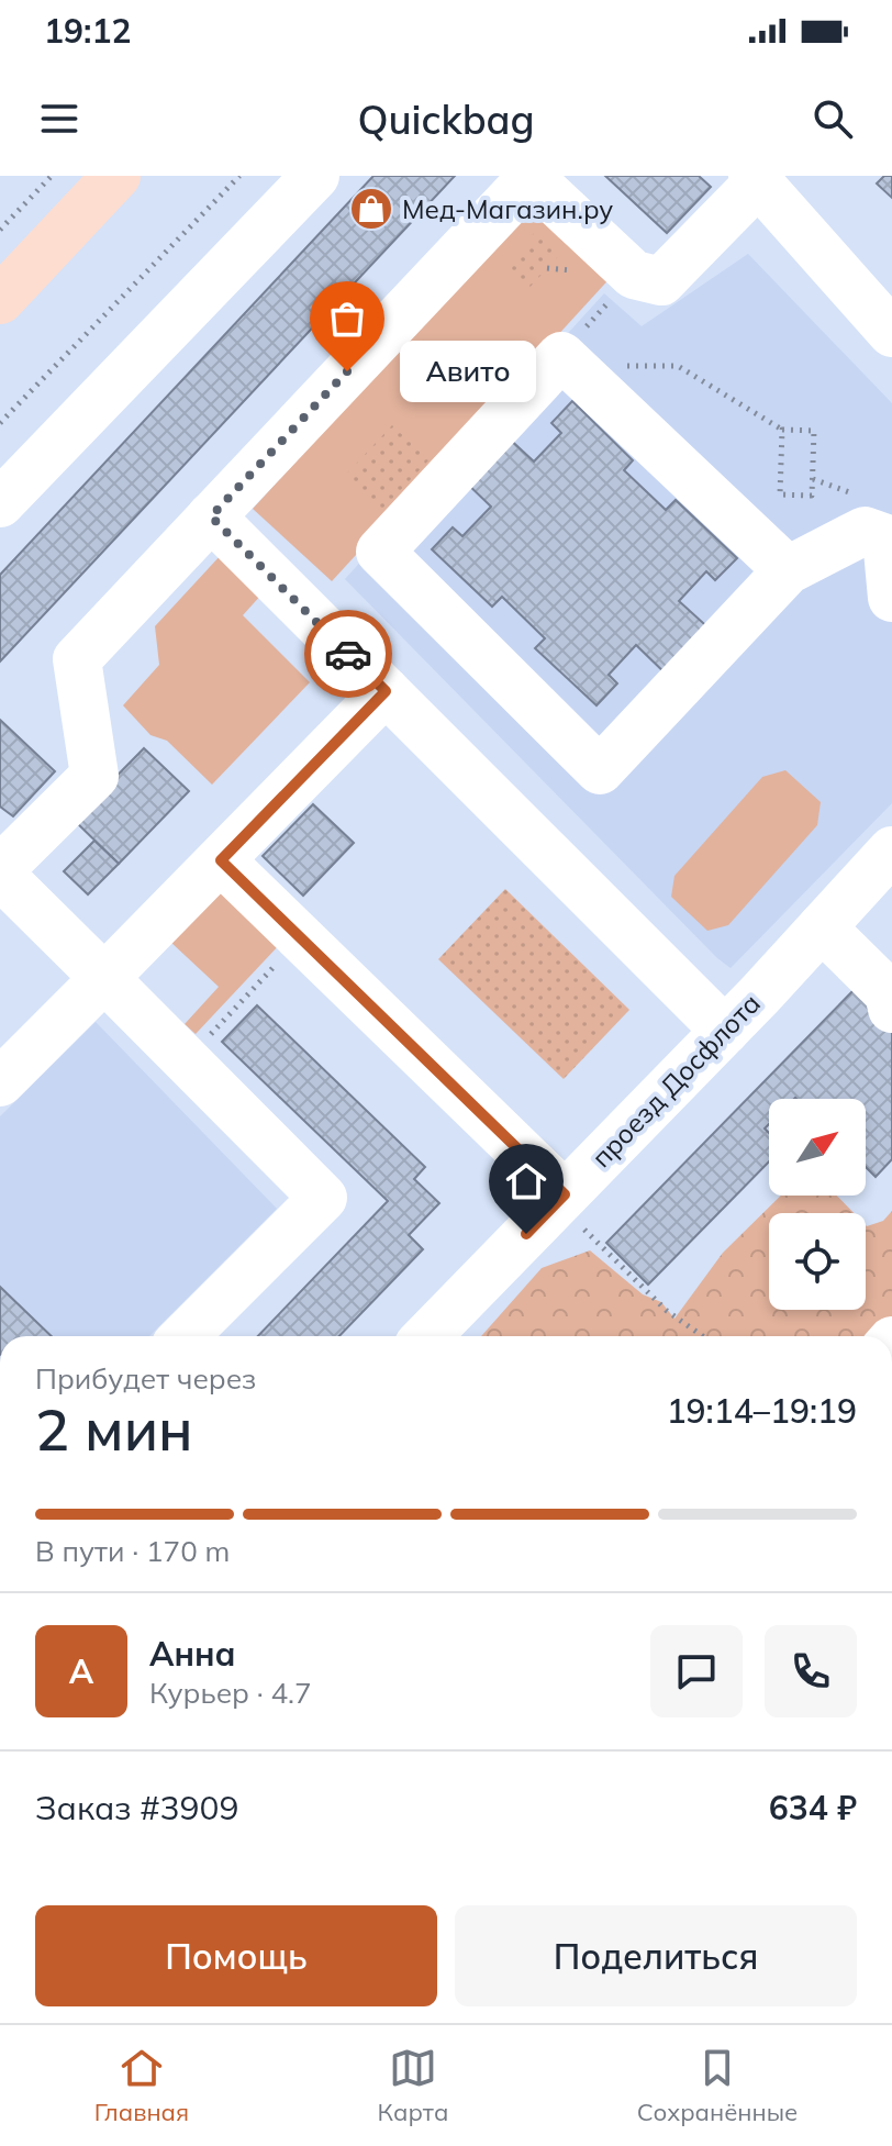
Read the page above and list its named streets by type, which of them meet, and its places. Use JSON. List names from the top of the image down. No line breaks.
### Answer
{"streets":{"street":["проезд Досфлота"]},"places":{"shop":["Мед-Магазин.ру"],"other":["Авито"]},"north":"top right","page":{"status":"19:12","header":"Quickbag","bubble":"Авито","heading":["2 мин","Прибудет через","19:14–19:19"],"panel":["Анна","Курьер · 4.7","Заказ #3909","634 ₽"],"bar":"В пути · 170 m","round":"А","buttons":["Помощь","Поделиться"],"tabs":["Главная","Карта","Сохранённые"]}}
